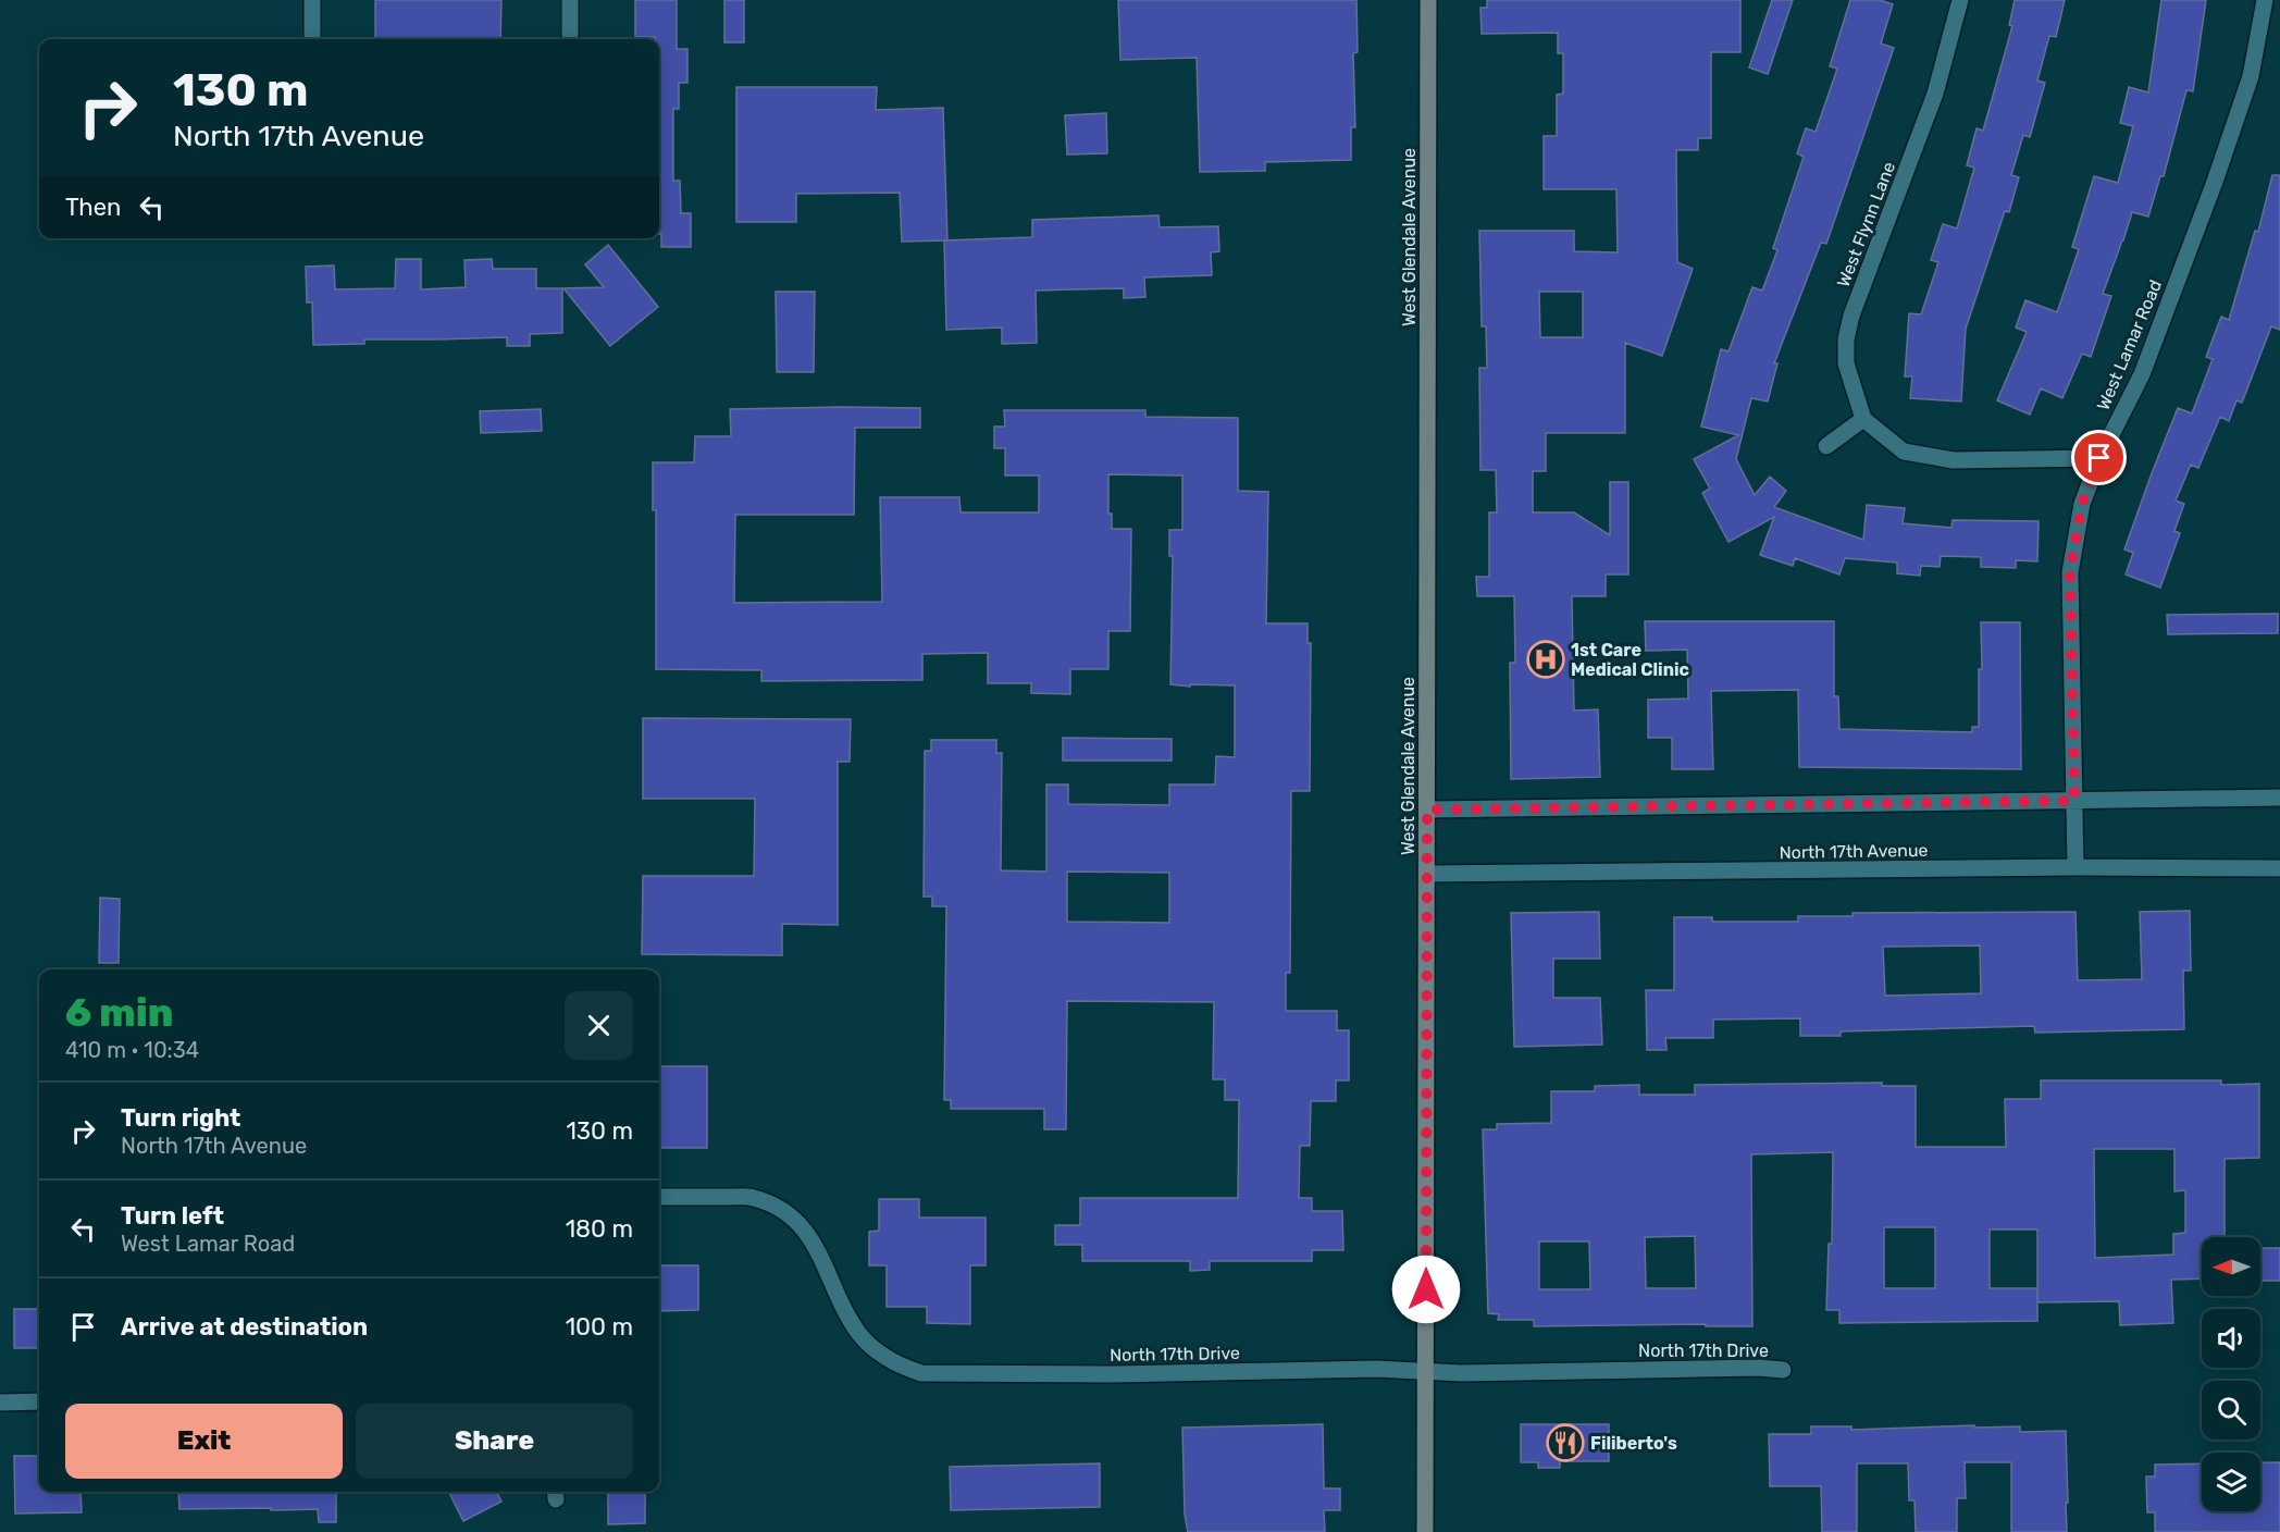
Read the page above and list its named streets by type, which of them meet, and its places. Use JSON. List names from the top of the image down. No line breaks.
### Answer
{"streets":{"main road":["West Glendale Avenue"],"street":["West Flynn Lane","West Lamar Road","North 17th Avenue","North 17th Drive"]},"crossings":[["West Glendale Avenue","North 17th Avenue"],["West Glendale Avenue","North 17th Drive"],["West Lamar Road","North 17th Avenue"]],"places":{"hospital":["1st Care Medical Clinic"],"restaurant":["Filiberto's"]},"north":"left","page":{"turn":["130 m","North 17th Avenue"],"then":"Then","heading":["6 min","410 m · 10:34"],"list":[{"name":"Turn right","note":"North 17th Avenue","value":"130 m"},{"name":"Turn left","note":"West Lamar Road","value":"180 m"},{"name":"Arrive at destination","value":"100 m"}],"buttons":["Exit","Share"]}}
